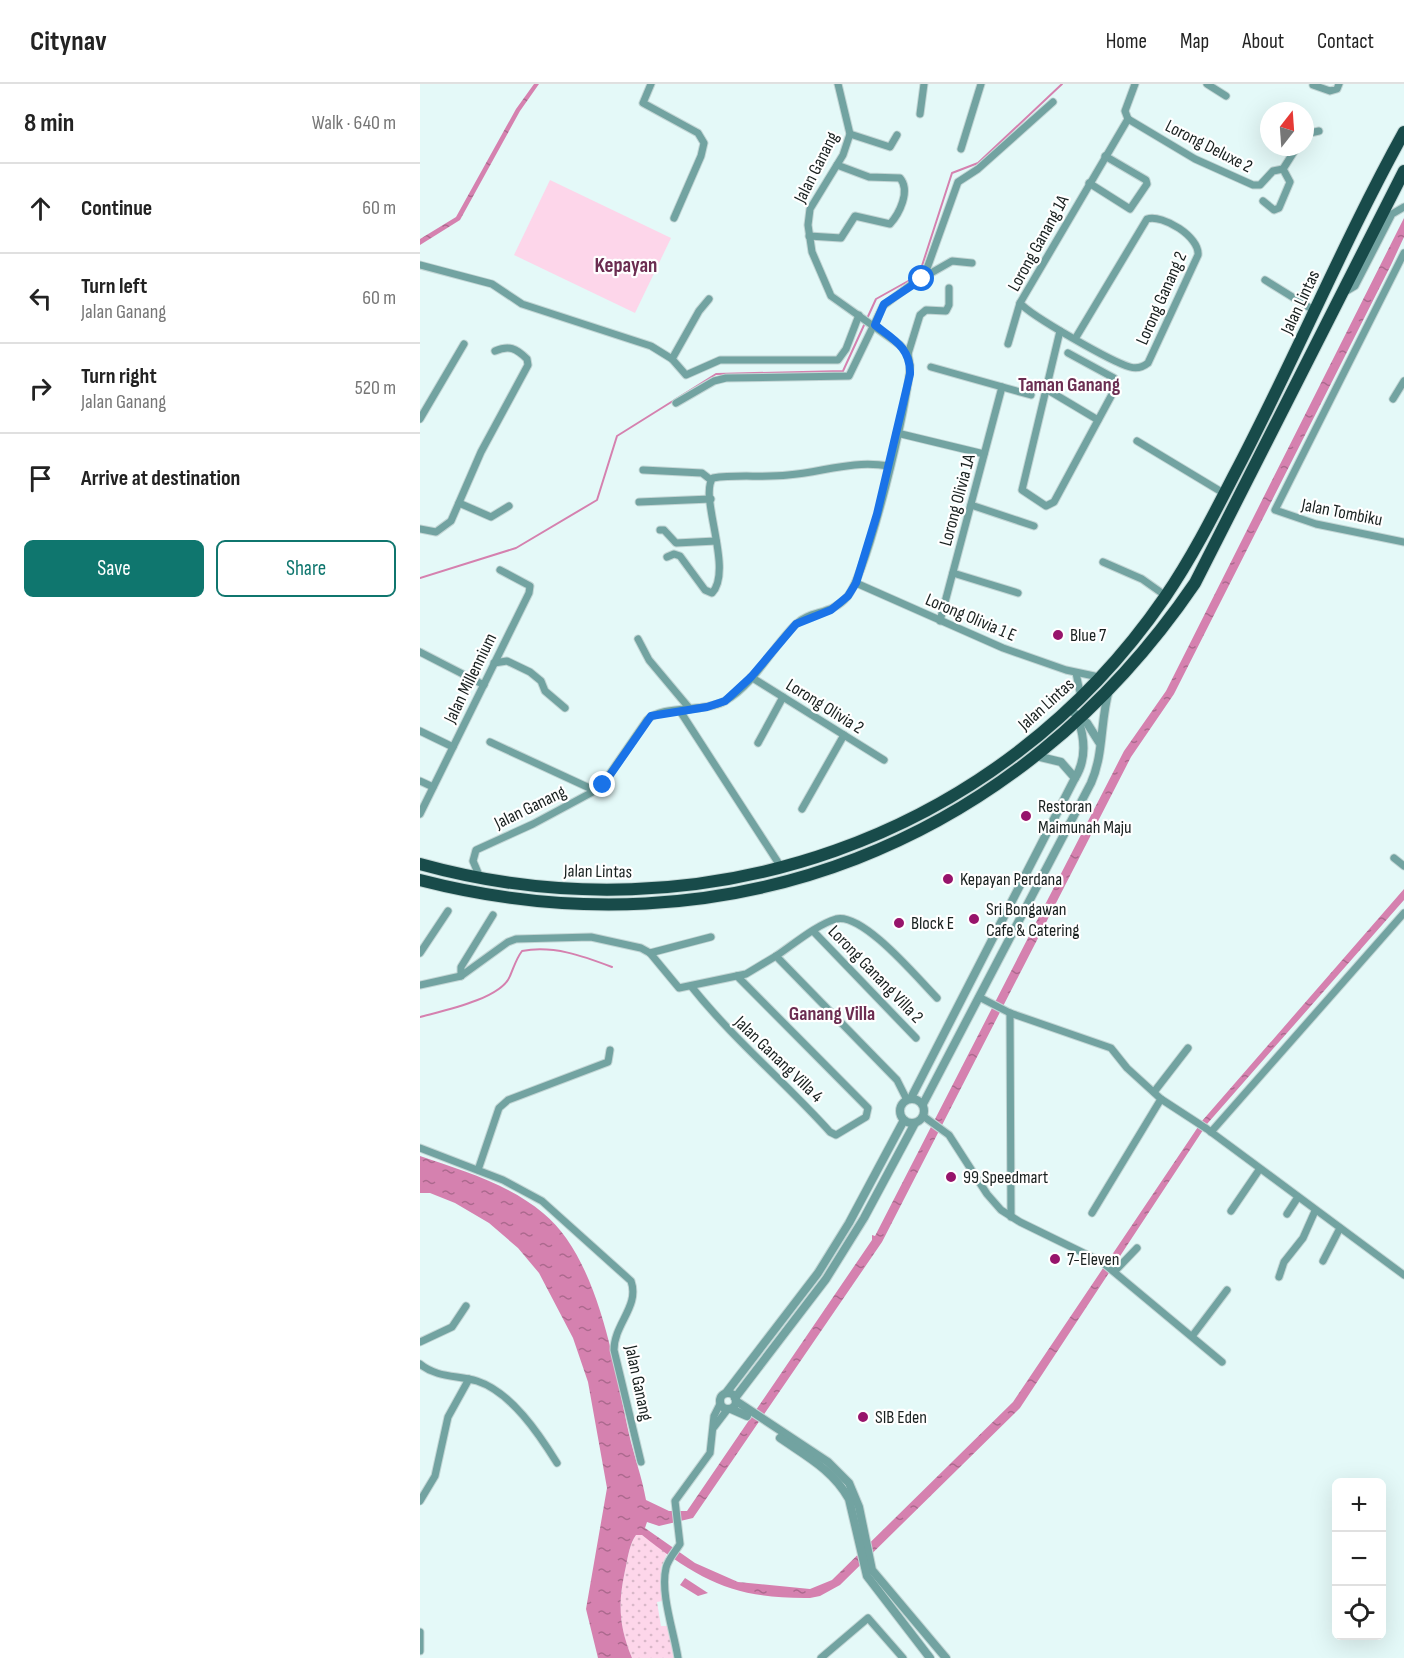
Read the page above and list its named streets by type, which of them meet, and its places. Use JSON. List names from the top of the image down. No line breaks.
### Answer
{"streets":{"highway":["Jalan Lintas"],"street":["Lorong Deluxe 2","Jalan Ganang","Lorong Ganang 1A","Lorong Ganang 2","Lorong Olivia 1A","Jalan Tombiku","Lorong Olivia 1 E","Jalan Millennium","Lorong Olivia 2","Lorong Ganang Villa 2","Jalan Ganang Villa 4"]},"crossings":[["Lorong Deluxe 2","Lorong Ganang 1A"],["Jalan Ganang","Jalan Lintas"],["Jalan Ganang","Lorong Olivia 1 E"],["Jalan Ganang","Lorong Olivia 2"],["Lorong Ganang 1A","Lorong Ganang 2"],["Jalan Lintas","Lorong Olivia 1 E"],["Lorong Olivia 1A","Lorong Olivia 1 E"]],"districts":["Kepayan","Taman Ganang","Ganang Villa"],"places":["Blue 7","Restoran Maimunah Maju","Kepayan Perdana","Sri Bongawan Cafe & Catering","Block E","99 Speedmart","7-Eleven","SIB Eden"],"north":"top","page":{"header":"Citynav","nav":["Home","Map","About","Contact"],"heading":["8 min","Walk · 640 m"],"list":[["Continue","60 m"],["Turn left","Jalan Ganang","60 m"],["Turn right","Jalan Ganang","520 m"],"Arrive at destination"],"buttons":["Save","Share"],"map_buttons":["+","−"]}}
